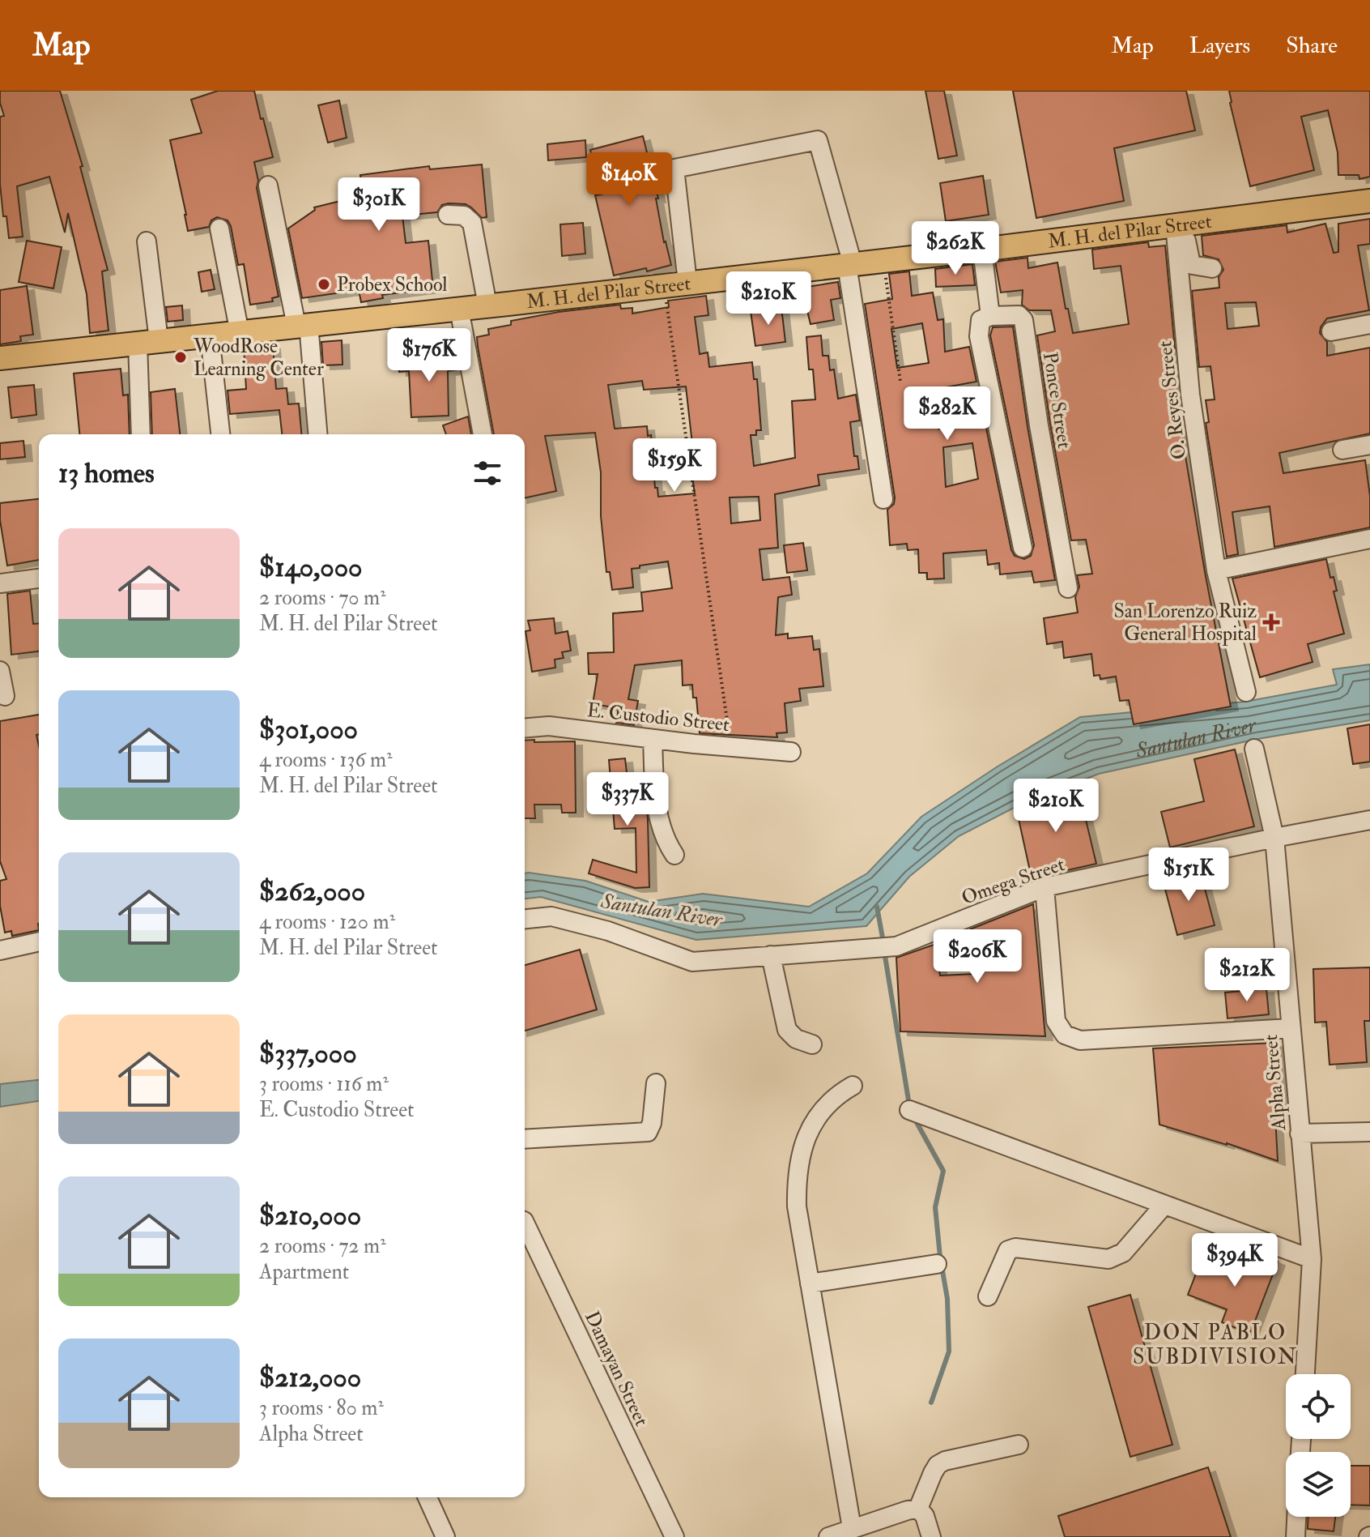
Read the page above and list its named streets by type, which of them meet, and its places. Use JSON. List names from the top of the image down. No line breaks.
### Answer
{"streets":{"main road":["M. H. del Pilar Street"],"street":["Ponce Street","O. Reyes Street","E. Custodio Street","Omega Street","Alpha Street","Damayan Street"]},"crossings":[["M. H. del Pilar Street","O. Reyes Street"],["Omega Street","Alpha Street"]],"districts":["DON PABLO SUBDIVISION"],"water":["Santulan River"],"places":{"other":["Probex School","WoodRose Learning Center"],"health":["San Lorenzo Ruiz General Hospital"]},"page":{"header":"Map","nav":["Map","Layers","Share"],"price":["$140K","$301K","$262K","$210K","$176K","$282K","$159K","$337K","$210K","$151K","$206K","$212K","$394K"],"heading":"13 homes","list":[{"name":"$140,000","note":"2 rooms · 70 m² · M. H. del Pilar Street"},{"name":"$301,000","note":"4 rooms · 136 m² · M. H. del Pilar Street"},{"name":"$262,000","note":"4 rooms · 120 m² · M. H. del Pilar Street"},{"name":"$337,000","note":"3 rooms · 116 m² · E. Custodio Street"},{"name":"$210,000","note":"2 rooms · 72 m² · Apartment"},{"name":"$212,000","note":"3 rooms · 80 m² · Alpha Street"}]}}
